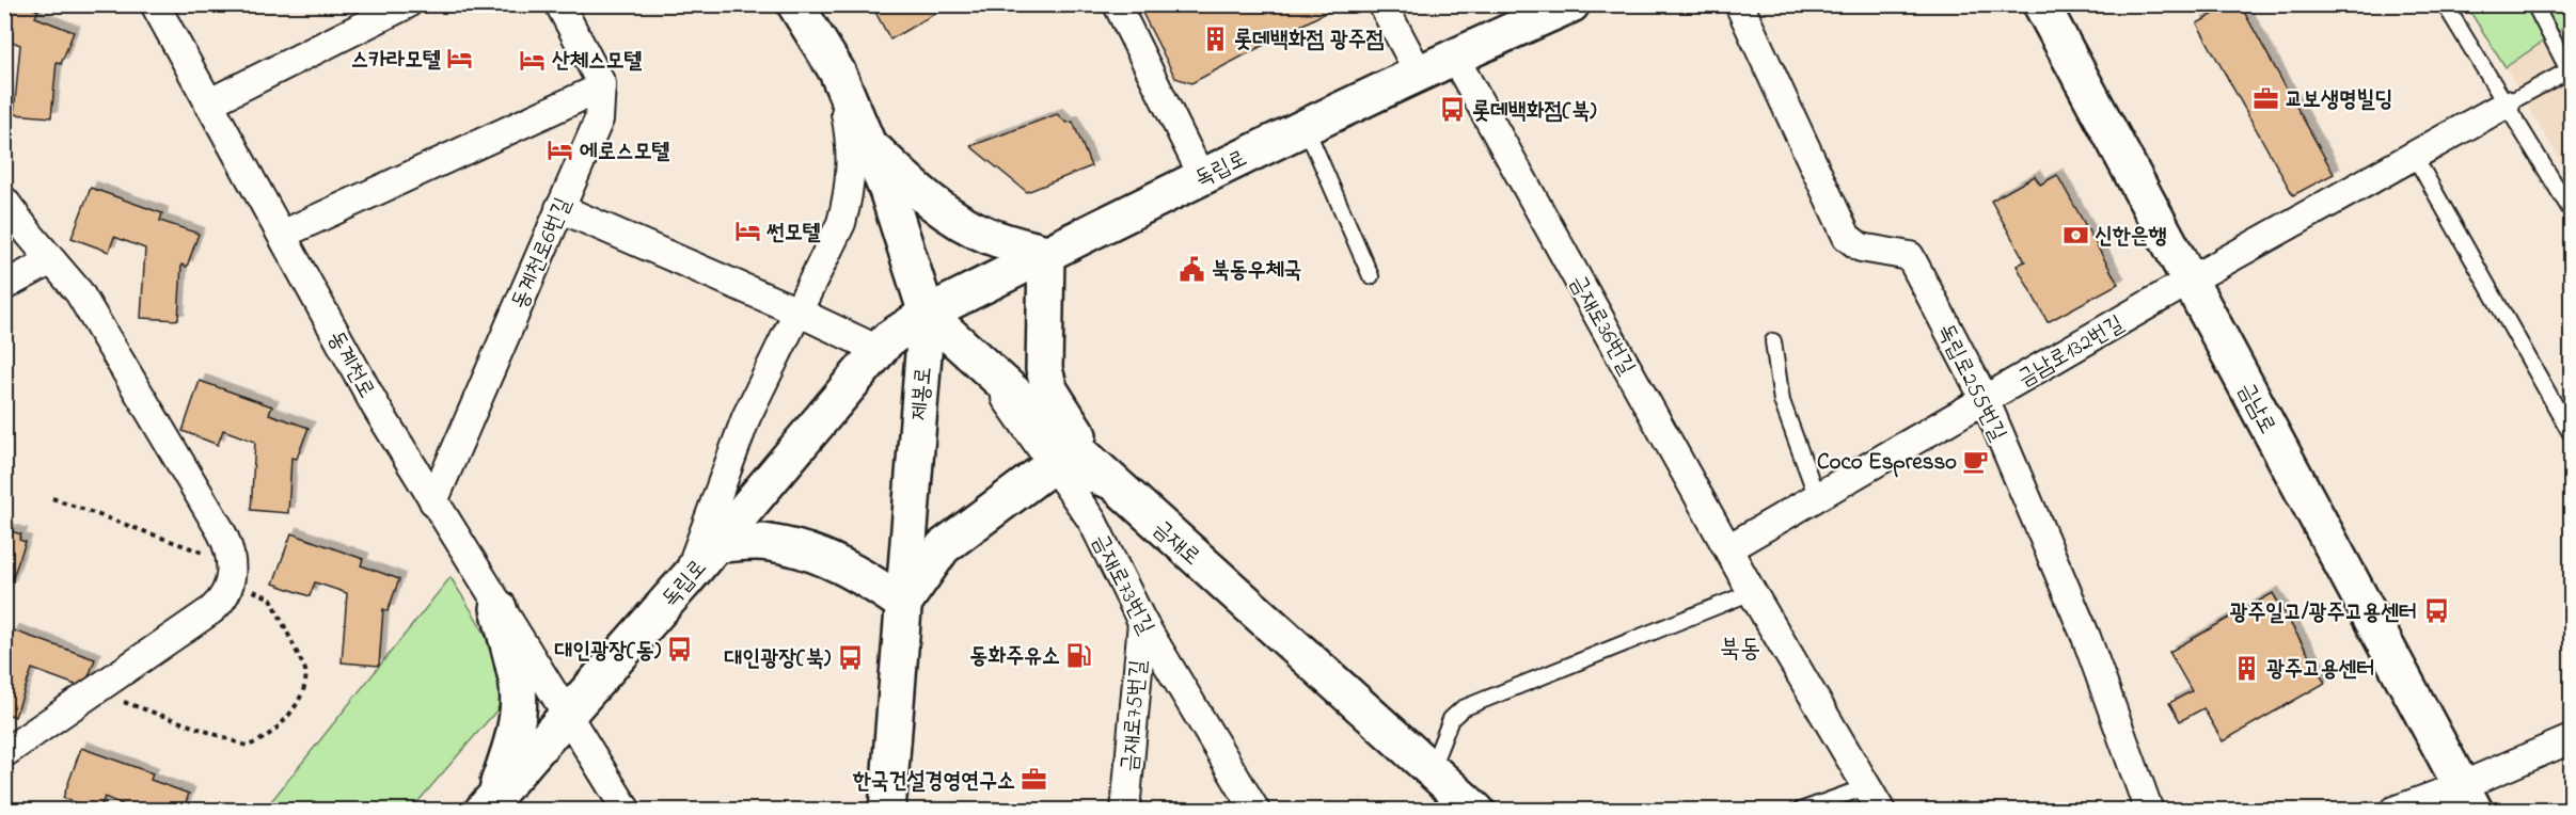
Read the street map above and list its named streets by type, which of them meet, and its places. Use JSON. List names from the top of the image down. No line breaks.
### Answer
{"streets":{"street":["독립로","동계천로6번길","금재로36번길","금남로132번길","동계천로","독립로255번길","제봉로","금남로","금재로","금재로73번길","금재로75번길"]},"crossings":[["독립로","금재로36번길"],["독립로","동계천로"],["독립로","제봉로"],["독립로","금재로"],["동계천로6번길","동계천로"],["금재로36번길","금남로132번길"],["금남로132번길","독립로255번길"],["금남로132번길","금남로"],["제봉로","금재로"],["금재로","금재로73번길"],["금재로73번길","금재로75번길"]],"districts":["북동"],"places":{"building":["롯데백화점 광주점","광주고용센터"],"hotel":["스카라모텔","산체스모텔","에로스모텔","썬모텔"],"office":["교보생명빌딩","한국건설경영연구소"],"bus stop":["롯데백화점(북)","광주일고/광주고용센터","대인광장(동)","대인광장(북)"],"bank":["신한은행"],"public building":["북동우체국"],"cafe":["Coco Espresso"],"fuel station":["동화주유소"]}}
